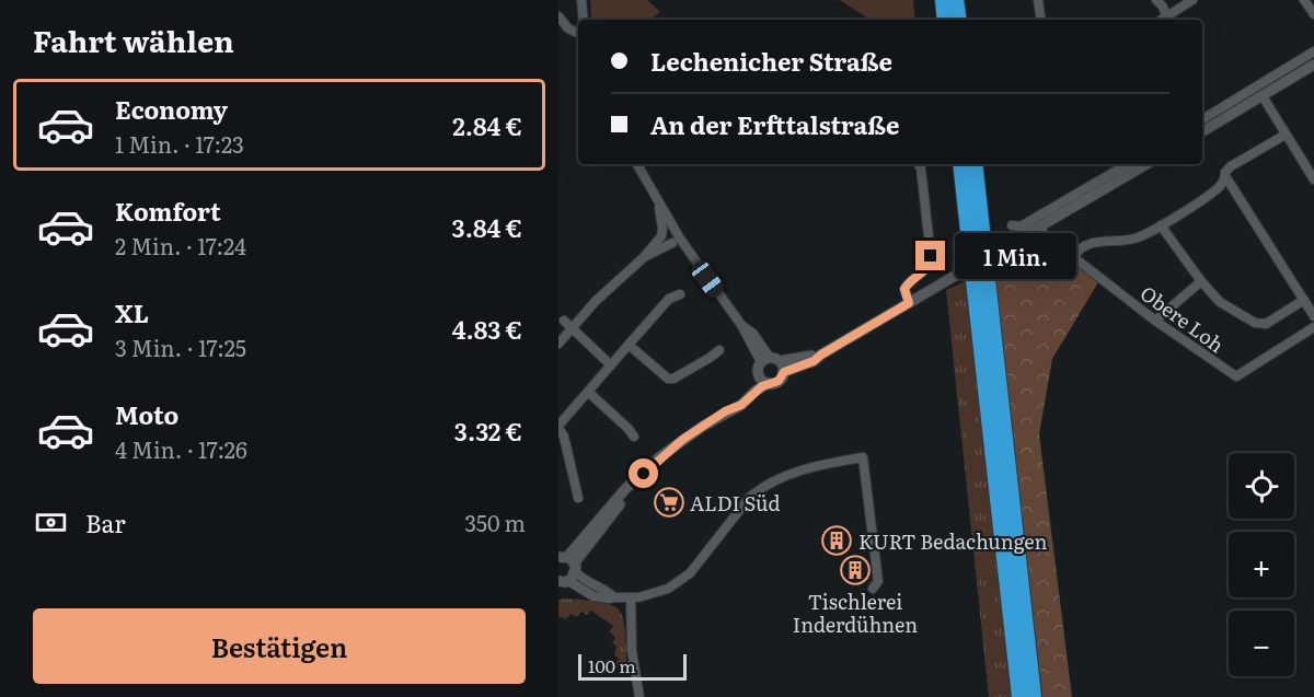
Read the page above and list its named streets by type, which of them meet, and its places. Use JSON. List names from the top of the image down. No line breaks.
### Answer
{"streets":{"street":["Obere Loh"]},"places":{"supermarket":["ALDI Süd"],"building":["KURT Bedachungen","Tischlerei Inderdühnen"]},"scale_bar":"100 m","page":{"heading":"Fahrt wählen","banner":["Lechenicher Straße","An der Erfttalstraße"],"list":[{"name":"Economy","note":"1 Min. · 17:23","value":"2.84 €"},{"name":"Komfort","note":"2 Min. · 17:24","value":"3.84 €"},{"name":"XL","note":"3 Min. · 17:25","value":"4.83 €"},{"name":"Moto","note":"4 Min. · 17:26","value":"3.32 €"}],"bubble":"1 Min.","map_buttons":["+","−"],"pay":["Bar","350 m"],"buttons":"Bestätigen","scale":"100 m"}}
